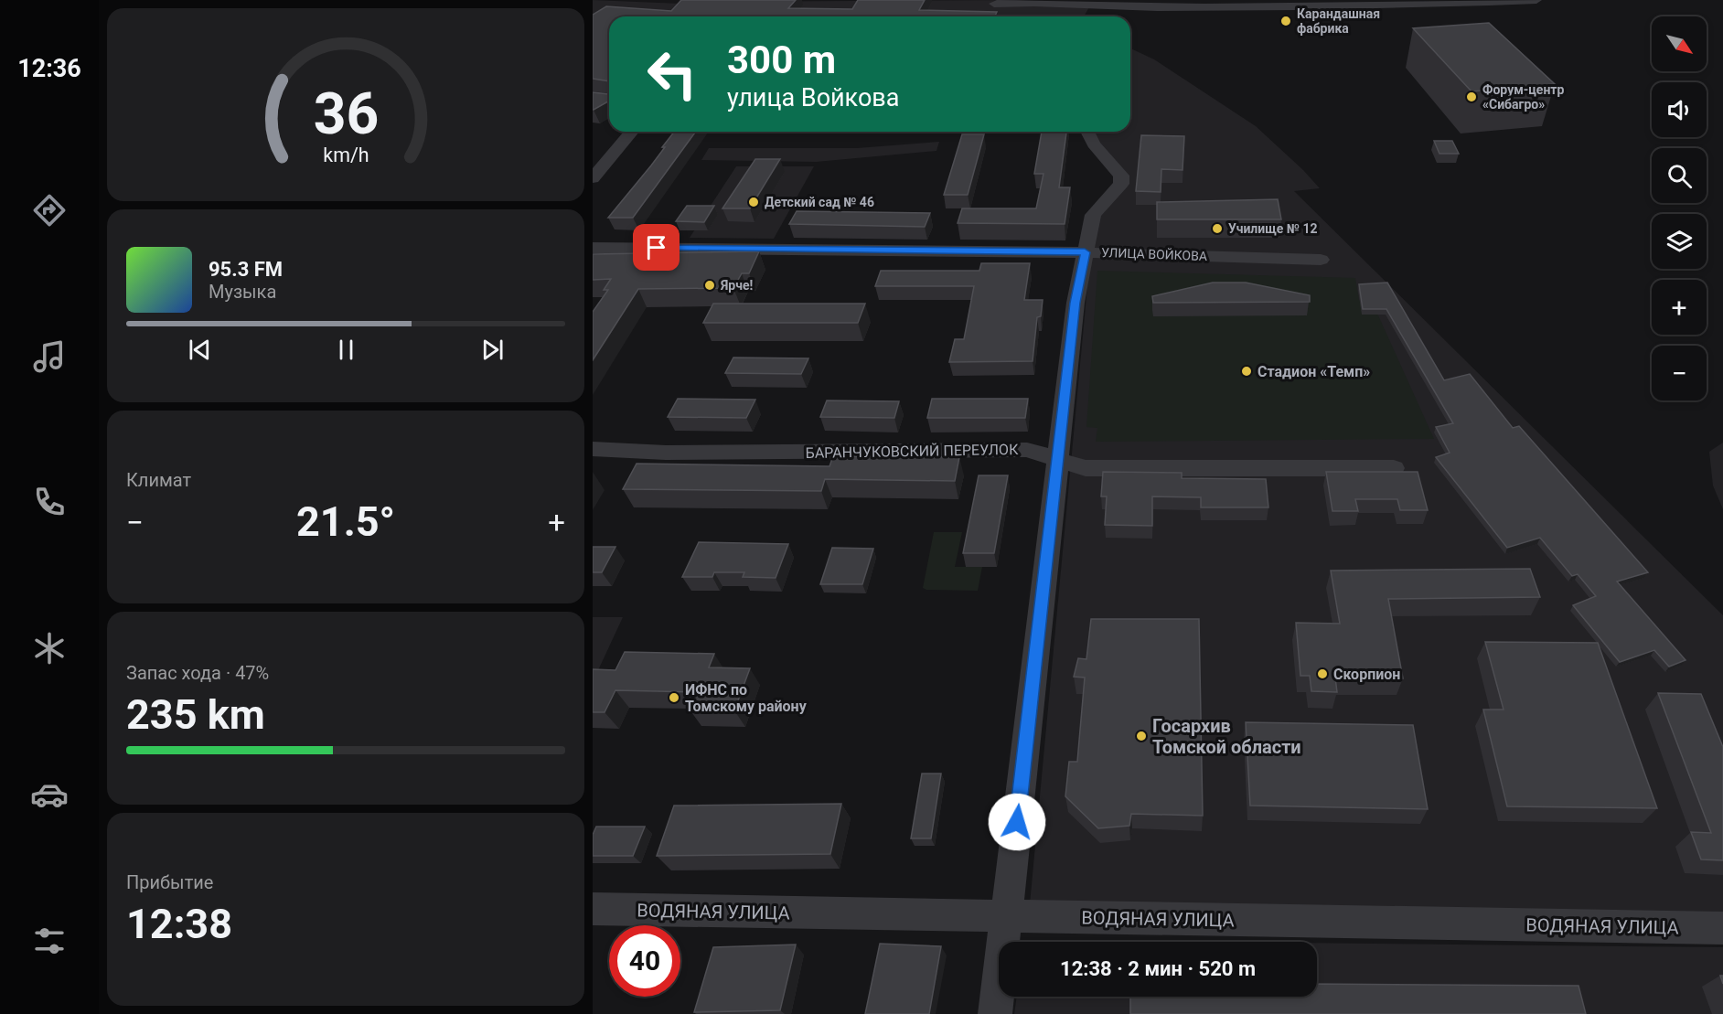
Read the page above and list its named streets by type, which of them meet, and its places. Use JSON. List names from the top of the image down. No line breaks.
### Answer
{"streets":{"street":["УЛИЦА ВОЙКОВА","БАРАНЧУКОВСКИЙ ПЕРЕУЛОК","ВОДЯНАЯ УЛИЦА"]},"places":["Карандашная фабрика","Форум-центр «Сибагро»","Детский сад № 46","Училище № 12","Ярче!","Стадион «Темп»","Скорпион","ИФНС по Томскому району","Госархив Томской области"],"north":"bottom right","page":{"tabs":"12:36","map_buttons":["+","−"],"turn":["300 m","улица Войкова"],"song":["95.3 FM","Музыка"],"tile":["Климат",["Запас хода · 47%","235 km"],["Прибытие","12:38"]],"heat":["−","21.5°","+"],"limit":"40","trip":"12:38 · 2 мин · 520 m","gauge":["36","km/h"]}}
